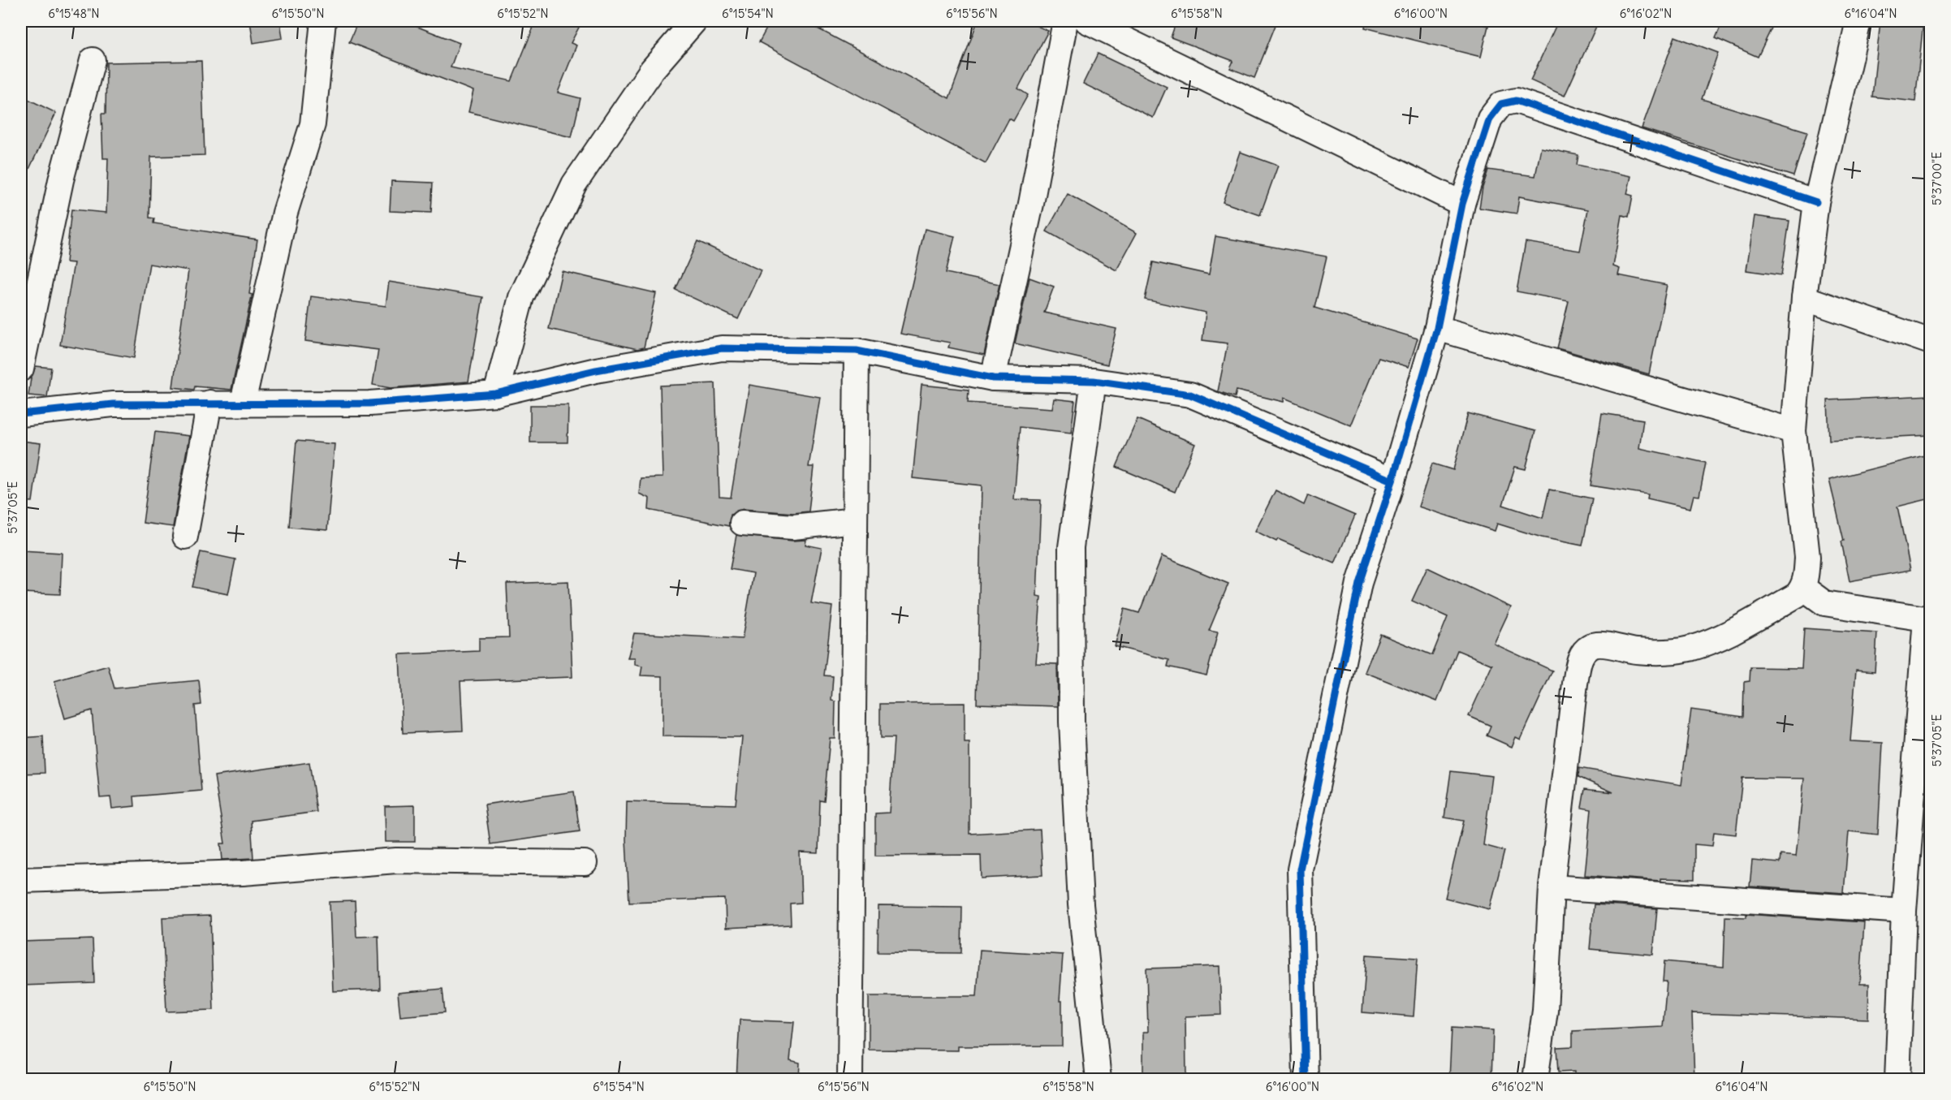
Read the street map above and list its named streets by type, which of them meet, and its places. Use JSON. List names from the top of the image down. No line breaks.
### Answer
{"coordinates":["6°15'48\"N","6°15'50\"N","6°15'52\"N","6°15'54\"N","6°15'56\"N","6°15'58\"N","6°16'00\"N","6°16'02\"N","6°16'04\"N","5°37'00\"E","5°37'05\"E"]}
